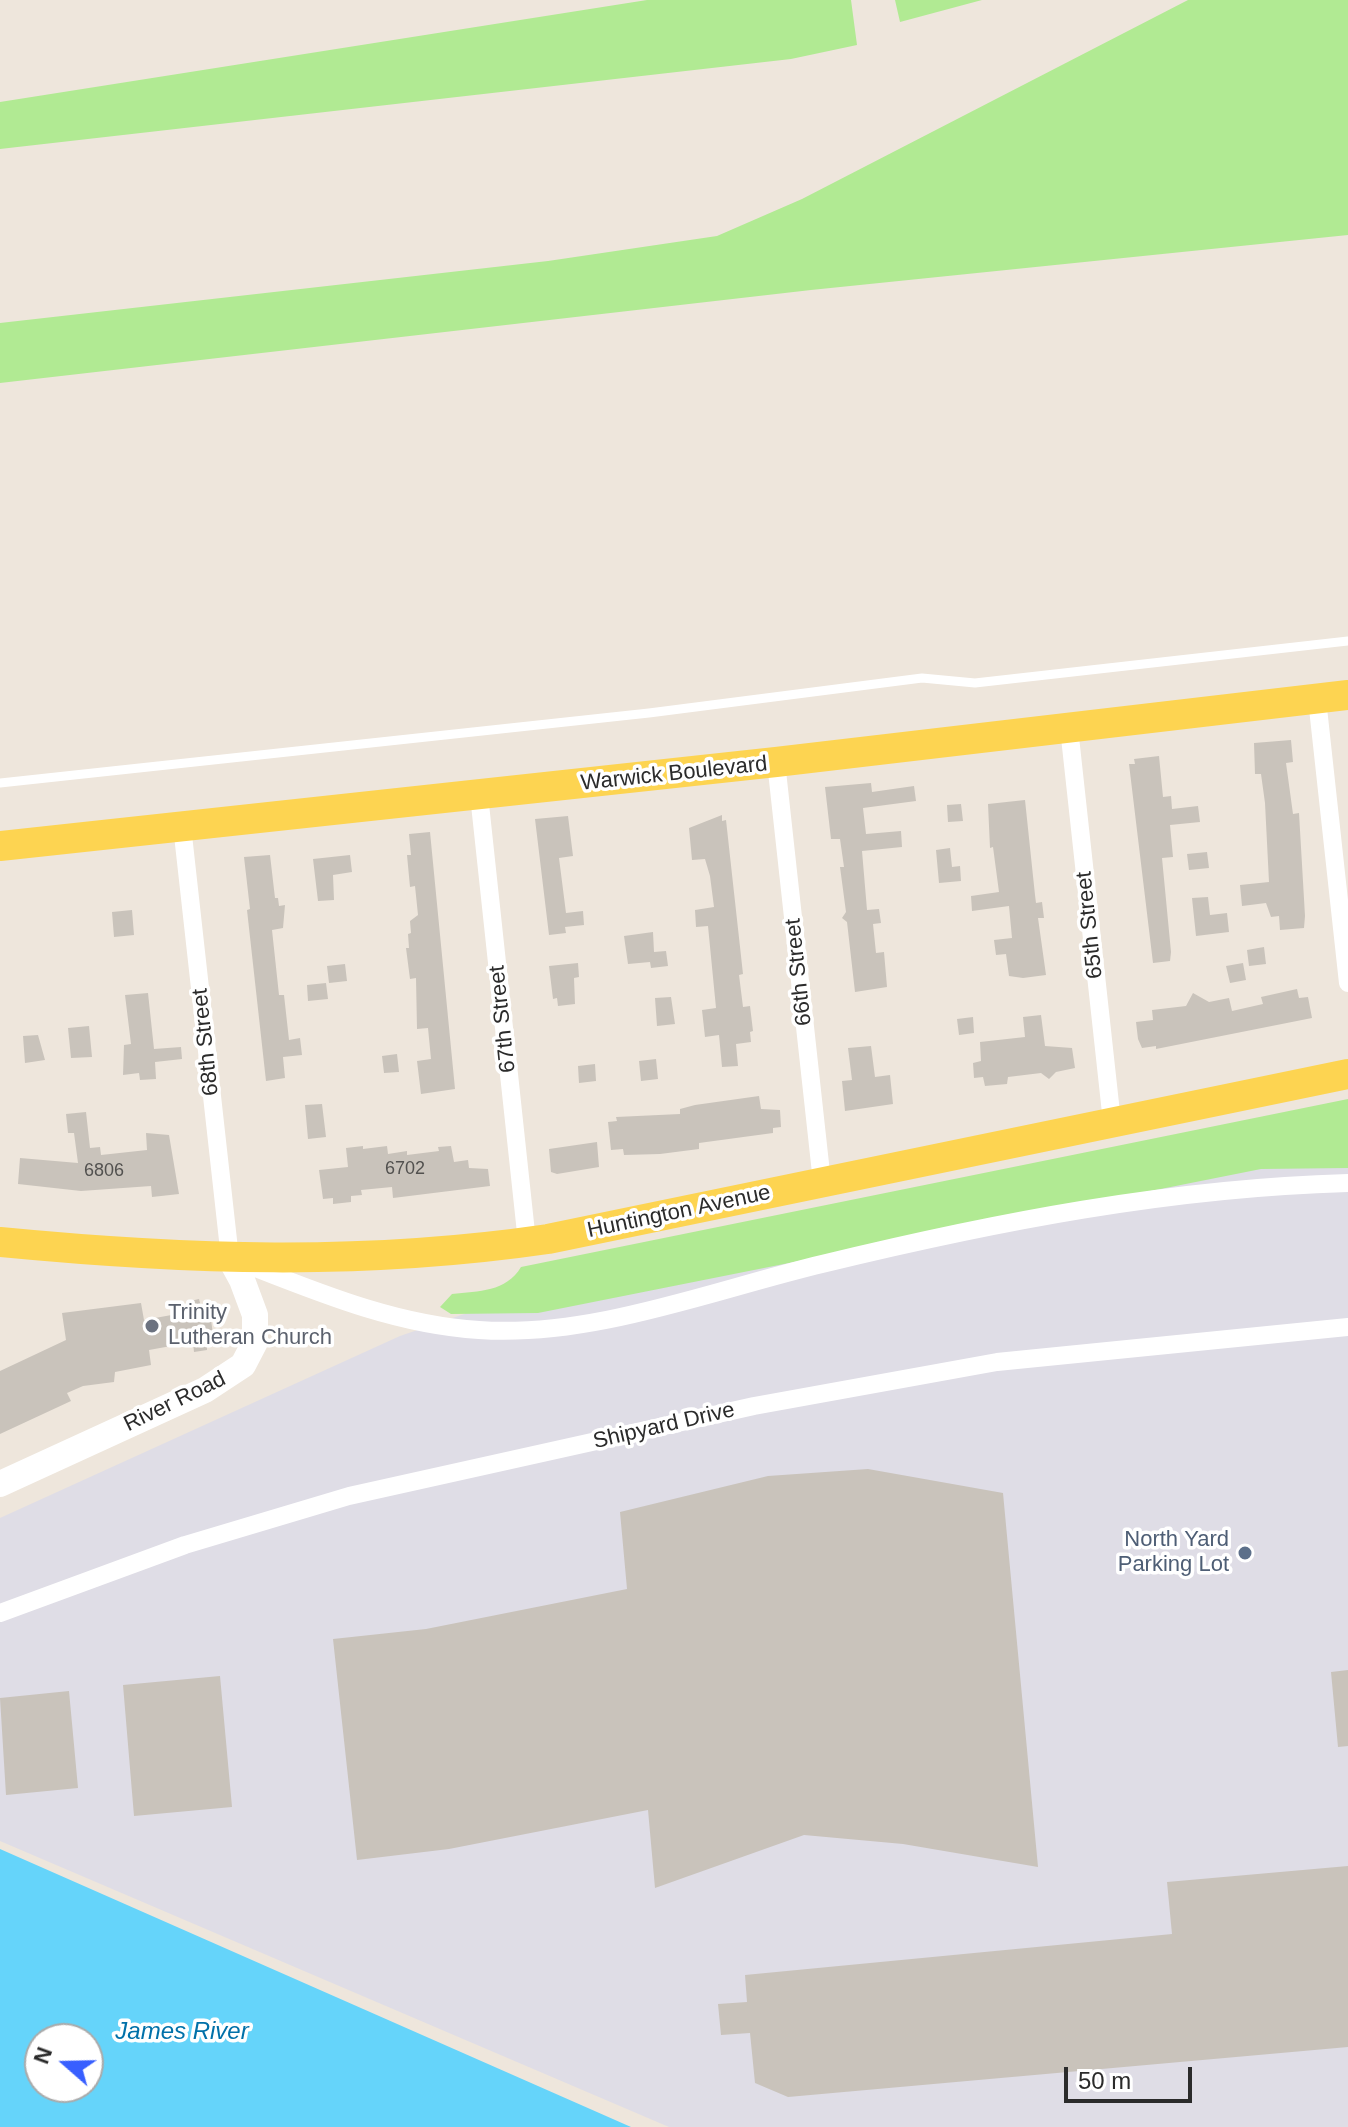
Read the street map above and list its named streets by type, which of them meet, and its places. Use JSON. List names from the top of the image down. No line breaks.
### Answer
{"streets":{"main road":["Warwick Boulevard","Huntington Avenue"],"street":["65th Street","66th Street","67th Street","68th Street","River Road","Shipyard Drive"]},"crossings":[["Warwick Boulevard","65th Street"],["Warwick Boulevard","66th Street"],["Warwick Boulevard","67th Street"],["Warwick Boulevard","68th Street"],["65th Street","Huntington Avenue"],["66th Street","Huntington Avenue"],["67th Street","Huntington Avenue"],["68th Street","Huntington Avenue"],["68th Street","River Road"],["Huntington Avenue","River Road"]],"water":["James River"],"places":["Trinity Lutheran Church","North Yard Parking Lot"],"house_numbers":["6702","6806"],"scale_bar":"50 m","north":"left"}
